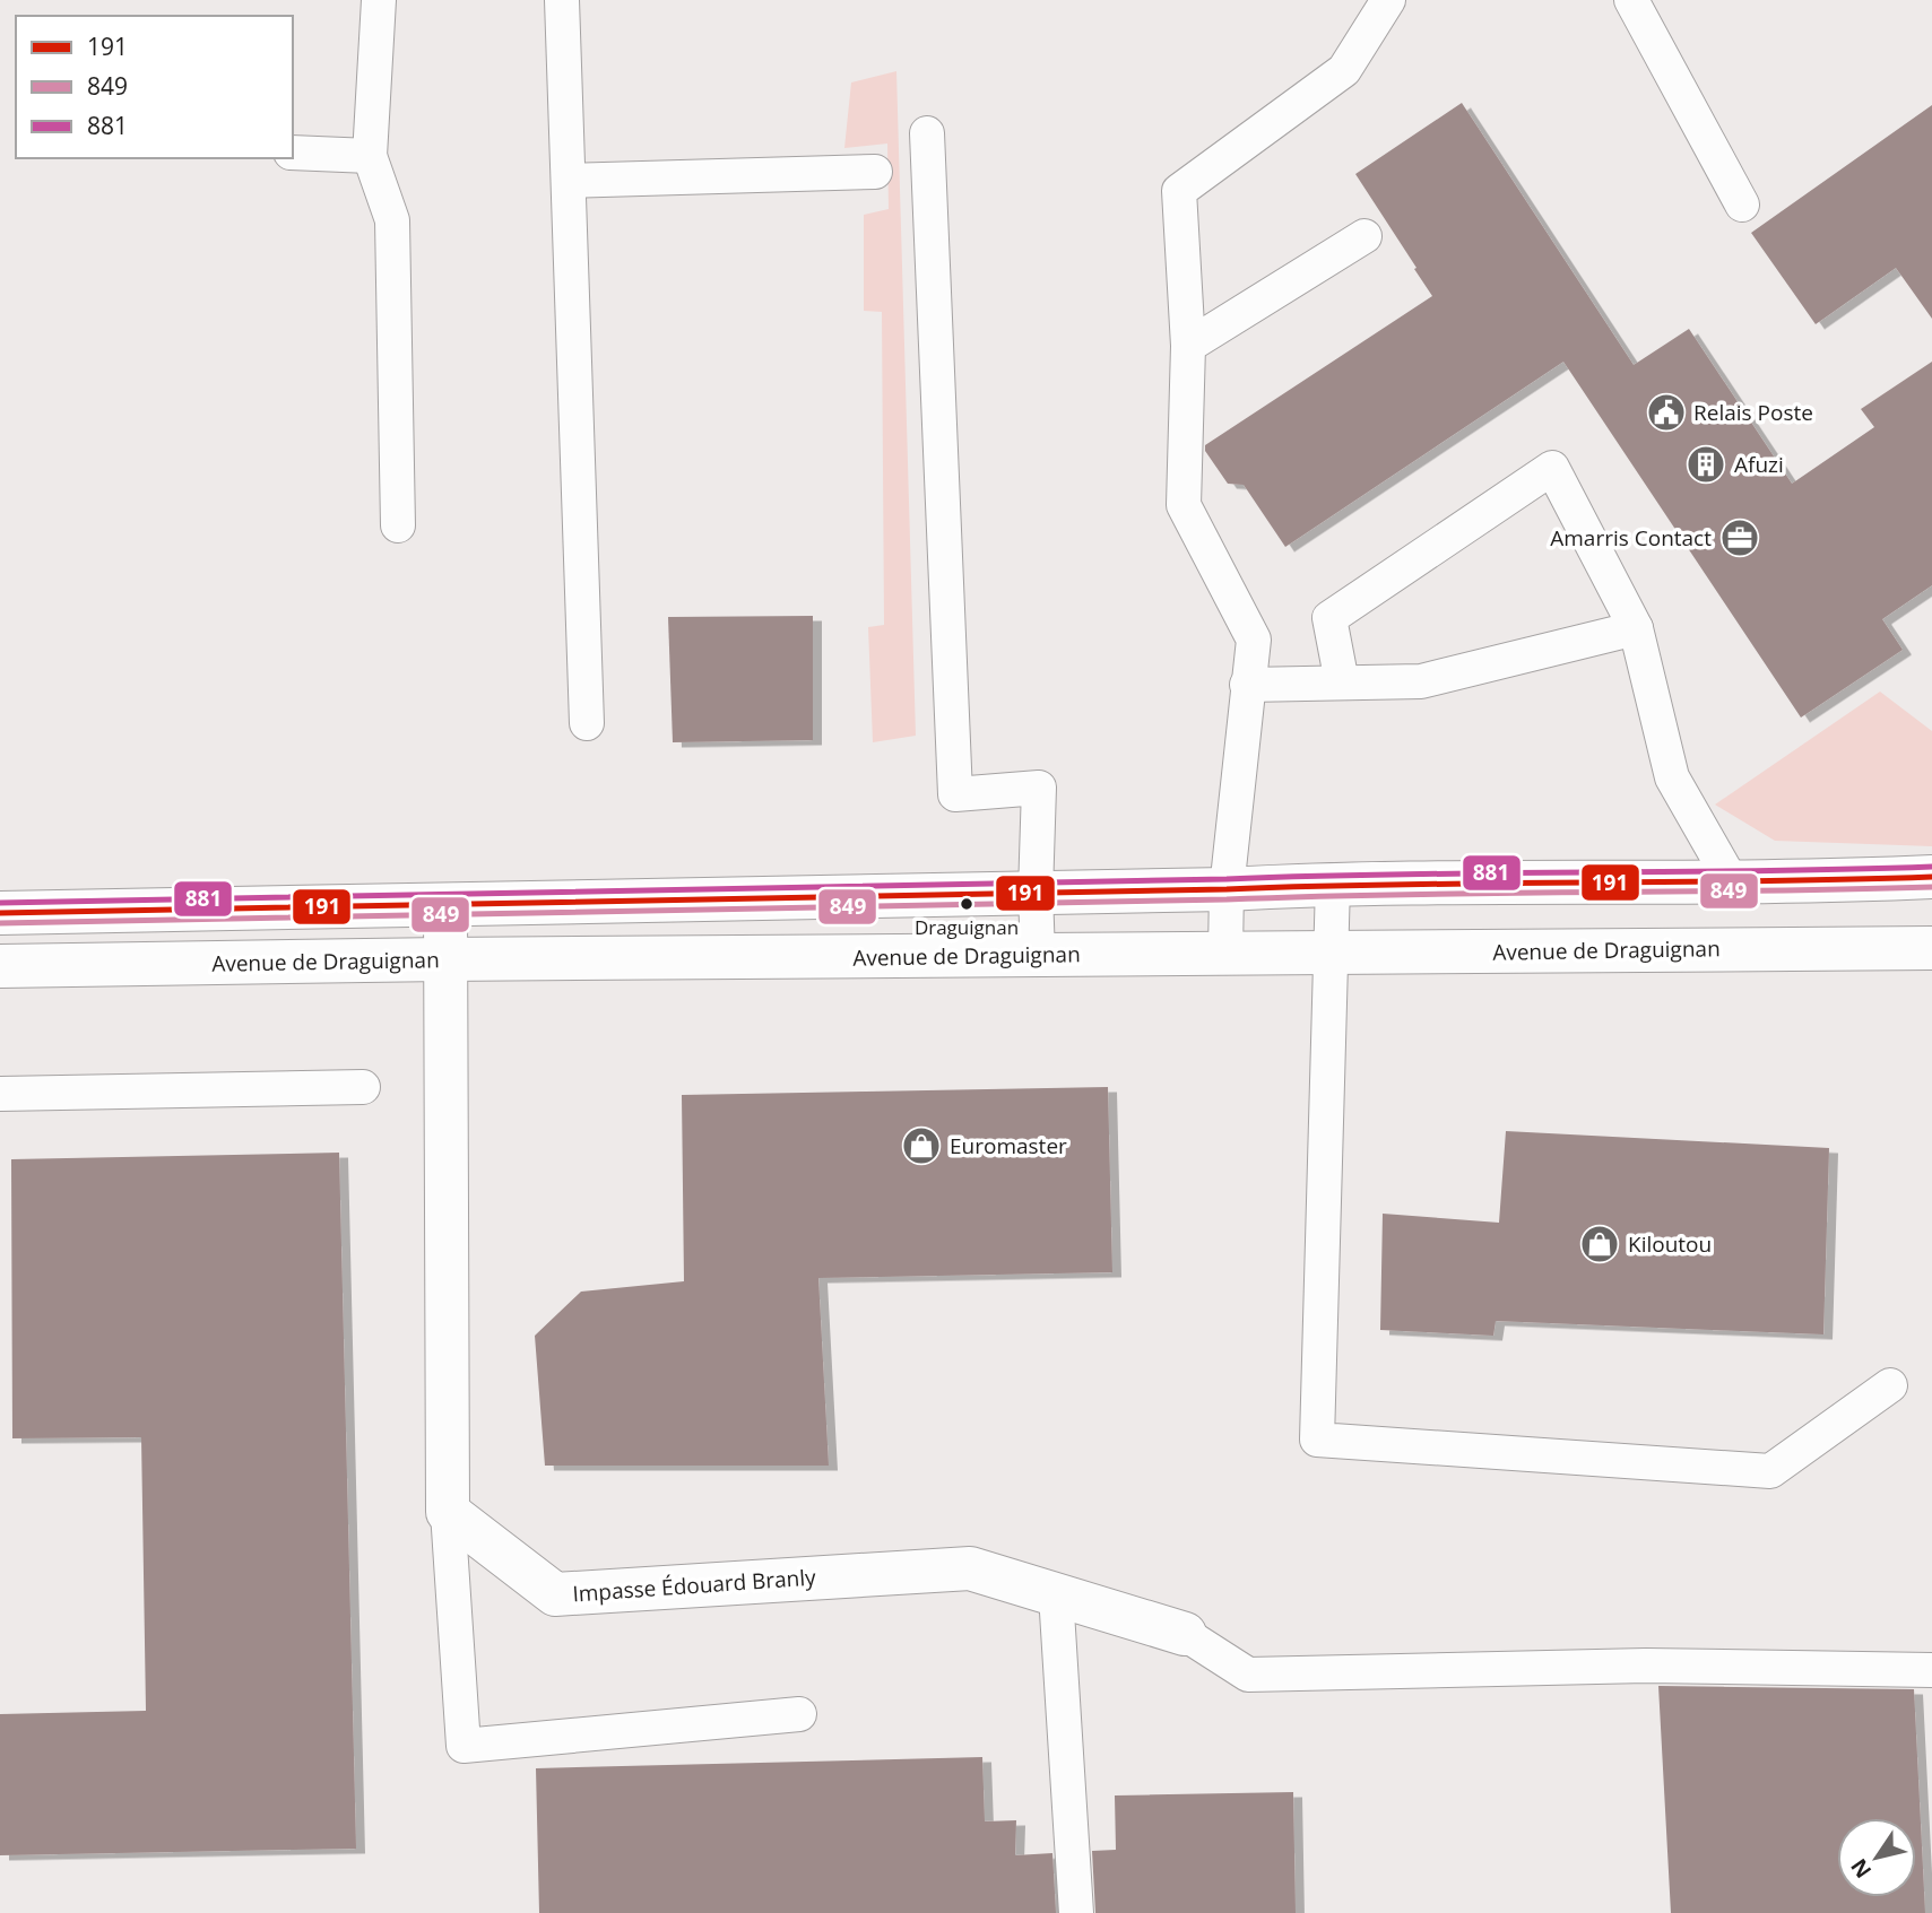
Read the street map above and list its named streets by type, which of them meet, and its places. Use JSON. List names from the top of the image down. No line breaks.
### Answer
{"streets":{"main road":["Avenue de Draguignan","Impasse Édouard Branly"]},"places":{"public building":["Relais Poste"],"building":["Afuzi"],"office":["Amarris Contact"],"other":["Draguignan"],"shop":["Euromaster","Kiloutou"]},"lines":["transit line 881","transit line 191","transit line 849"],"legend":["191","849","881"],"north":"bottom left"}
